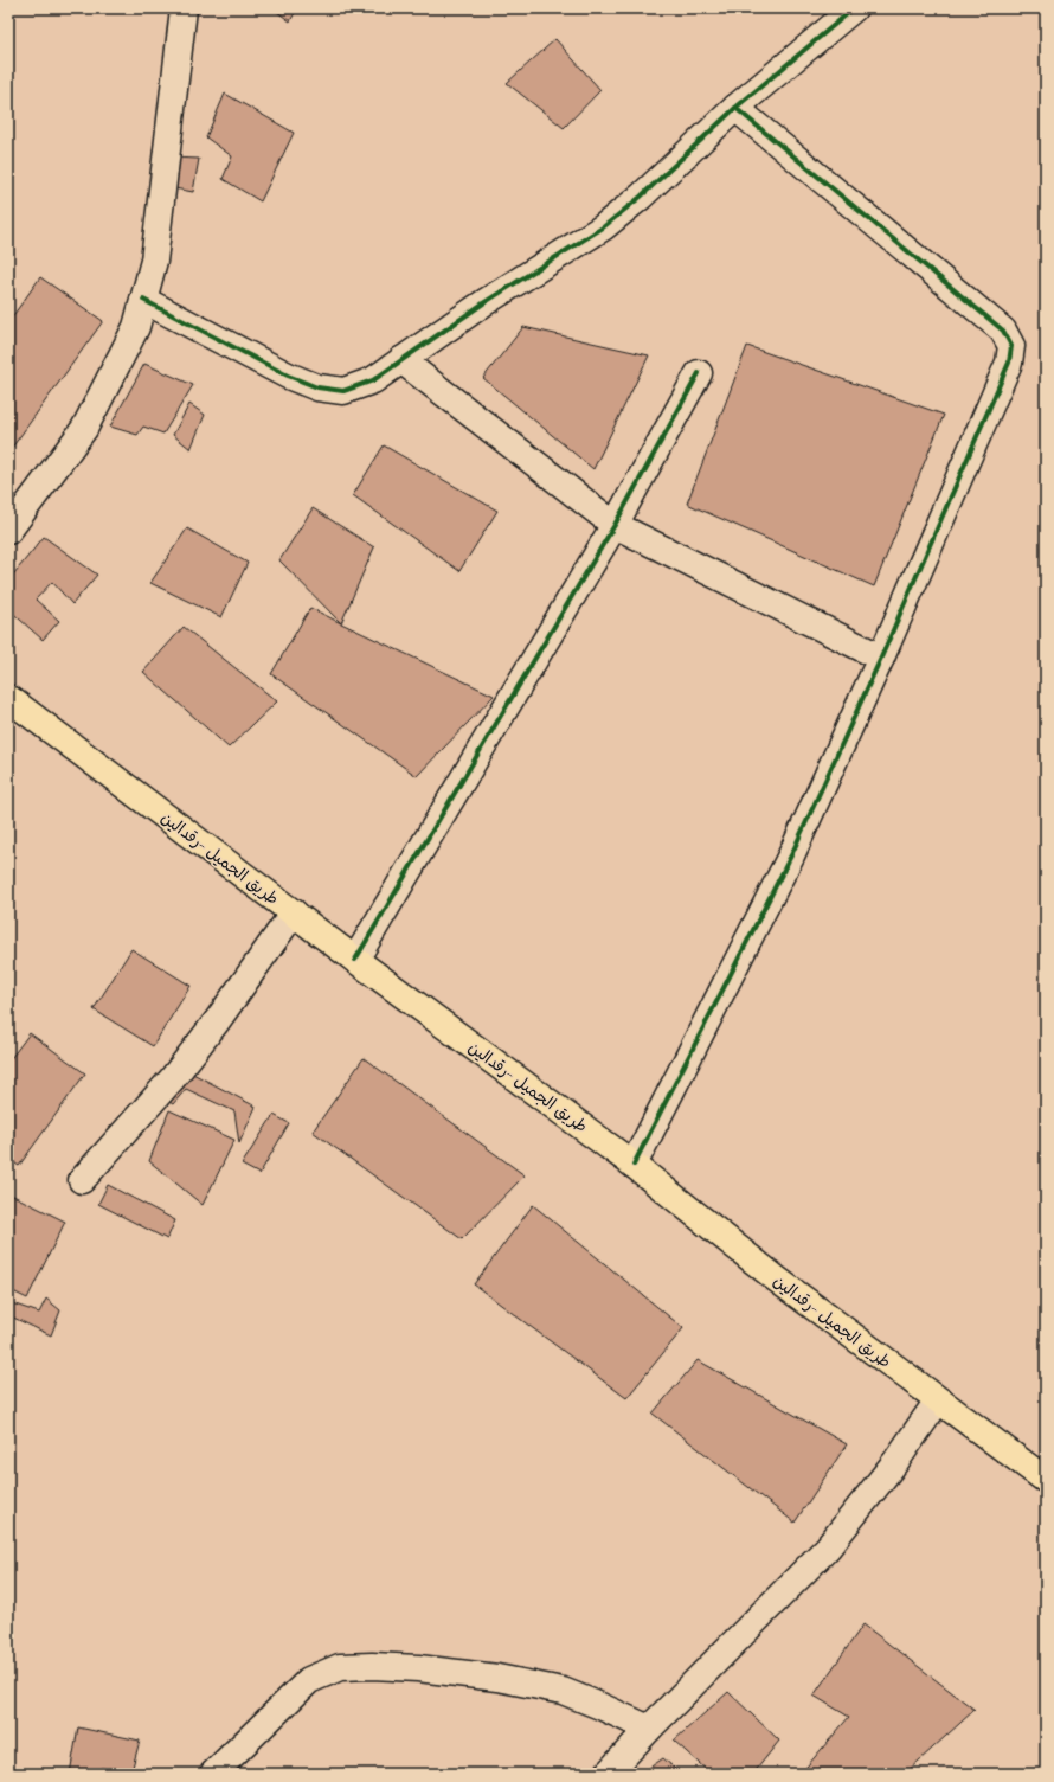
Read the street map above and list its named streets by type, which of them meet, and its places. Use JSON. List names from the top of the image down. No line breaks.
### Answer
{"streets":{"main road":["طريق الجميل -رقدالين"]}}
